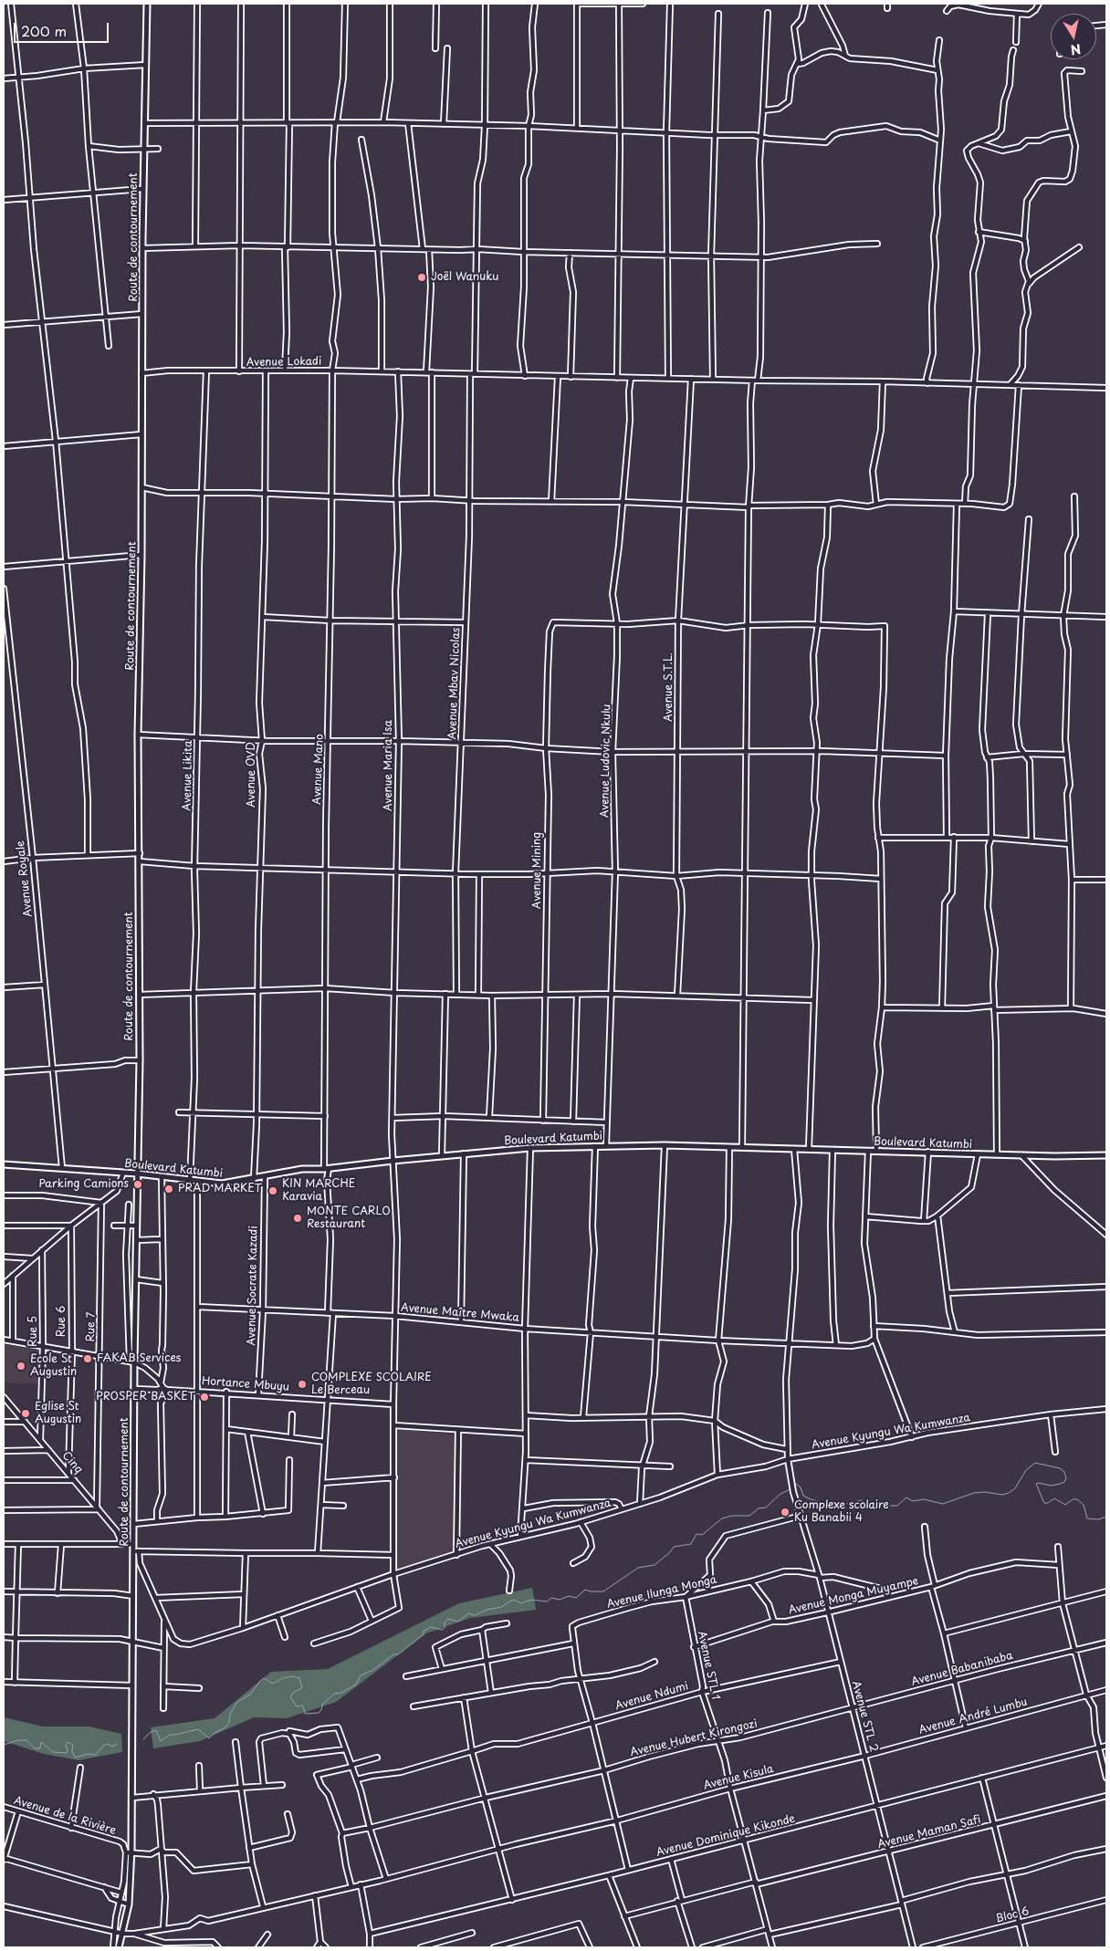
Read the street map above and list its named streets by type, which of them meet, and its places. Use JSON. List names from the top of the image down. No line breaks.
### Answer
{"streets":{"street":["Route de contournement","Avenue Lokadi","Avenue Mbav Nicolas","Avenue S.T.L.","Avenue Ludovic Nkulu","Avenue Maria Isa","Avenue Mano","Avenue OVD","Avenue Likita","Avenue Mining","Avenue Royale","Boulevard Katumbi","Avenue Socrate Kazadi","Avenue Maître Mwaka","Rue 6","Rue 7","Rue 5","Hortance Mbuyu","Avenue Kyungu Wa Kumwanza","Cinq","Avenue Ilunga Monga","Avenue Monga Muyampe","Avenue STL 1","Avenue Babanibaba","Avenue Ndumi","Avenue STL 2","Avenue André Lumbu","Avenue Hubert Kirongozi","Avenue Kisula","Avenue de la Rivière","Avenue Maman Safi","Avenue Dominique Kikonde","Bloc 6"]},"crossings":[["Route de contournement","Avenue Lokadi"],["Route de contournement","Boulevard Katumbi"],["Route de contournement","Hortance Mbuyu"],["Route de contournement","Avenue Kyungu Wa Kumwanza"],["Avenue Lokadi","Avenue Mbav Nicolas"],["Avenue Lokadi","Avenue S.T.L."],["Avenue Lokadi","Avenue Ludovic Nkulu"],["Avenue Lokadi","Avenue Maria Isa"],["Avenue Lokadi","Avenue Mano"],["Avenue Lokadi","Avenue OVD"],["Avenue Lokadi","Avenue Likita"],["Avenue Ludovic Nkulu","Avenue Mining"],["Avenue Ludovic Nkulu","Boulevard Katumbi"],["Avenue Maria Isa","Boulevard Katumbi"],["Avenue Maria Isa","Avenue Maître Mwaka"],["Avenue Maria Isa","Hortance Mbuyu"],["Avenue Maria Isa","Avenue Kyungu Wa Kumwanza"],["Avenue Mano","Boulevard Katumbi"],["Avenue Mano","Avenue Maître Mwaka"],["Avenue OVD","Boulevard Katumbi"],["Avenue Likita","Boulevard Katumbi"],["Avenue Royale","Boulevard Katumbi"],["Boulevard Katumbi","Avenue Socrate Kazadi"],["Avenue Socrate Kazadi","Avenue Maître Mwaka"],["Avenue Socrate Kazadi","Hortance Mbuyu"],["Rue 6","Cinq"],["Rue 7","Cinq"],["Rue 5","Cinq"],["Avenue Kyungu Wa Kumwanza","Avenue STL 2"],["Avenue Ilunga Monga","Avenue Monga Muyampe"],["Avenue Ilunga Monga","Avenue STL 1"],["Avenue Ilunga Monga","Avenue STL 2"],["Avenue Monga Muyampe","Avenue STL 1"],["Avenue Monga Muyampe","Avenue Babanibaba"],["Avenue Monga Muyampe","Avenue STL 2"],["Avenue Monga Muyampe","Avenue André Lumbu"],["Avenue STL 1","Avenue Ndumi"],["Avenue STL 1","Avenue Hubert Kirongozi"],["Avenue STL 1","Avenue Kisula"],["Avenue STL 1","Avenue Maman Safi"],["Avenue STL 1","Avenue Dominique Kikonde"],["Avenue Babanibaba","Avenue STL 2"],["Avenue Babanibaba","Avenue Hubert Kirongozi"],["Avenue Ndumi","Avenue STL 2"],["Avenue STL 2","Avenue André Lumbu"],["Avenue STL 2","Avenue Hubert Kirongozi"],["Avenue STL 2","Avenue Kisula"],["Avenue STL 2","Avenue Maman Safi"],["Avenue STL 2","Avenue Dominique Kikonde"],["Avenue André Lumbu","Avenue Kisula"]],"places":["Joël Wanuku","Parking Camions","PRAD MARKET","KIN MARCHE Karavia","MONTE CARLO Restaurant","FAKAB Services","Ecole St Augustin","COMPLEXE SCOLAIRE Le Berceau","PROSPER BASKET","Eglise St Augustin","Complexe scolaire Ku Banabii 4"],"scale_bar":"200 m","north":"bottom"}
